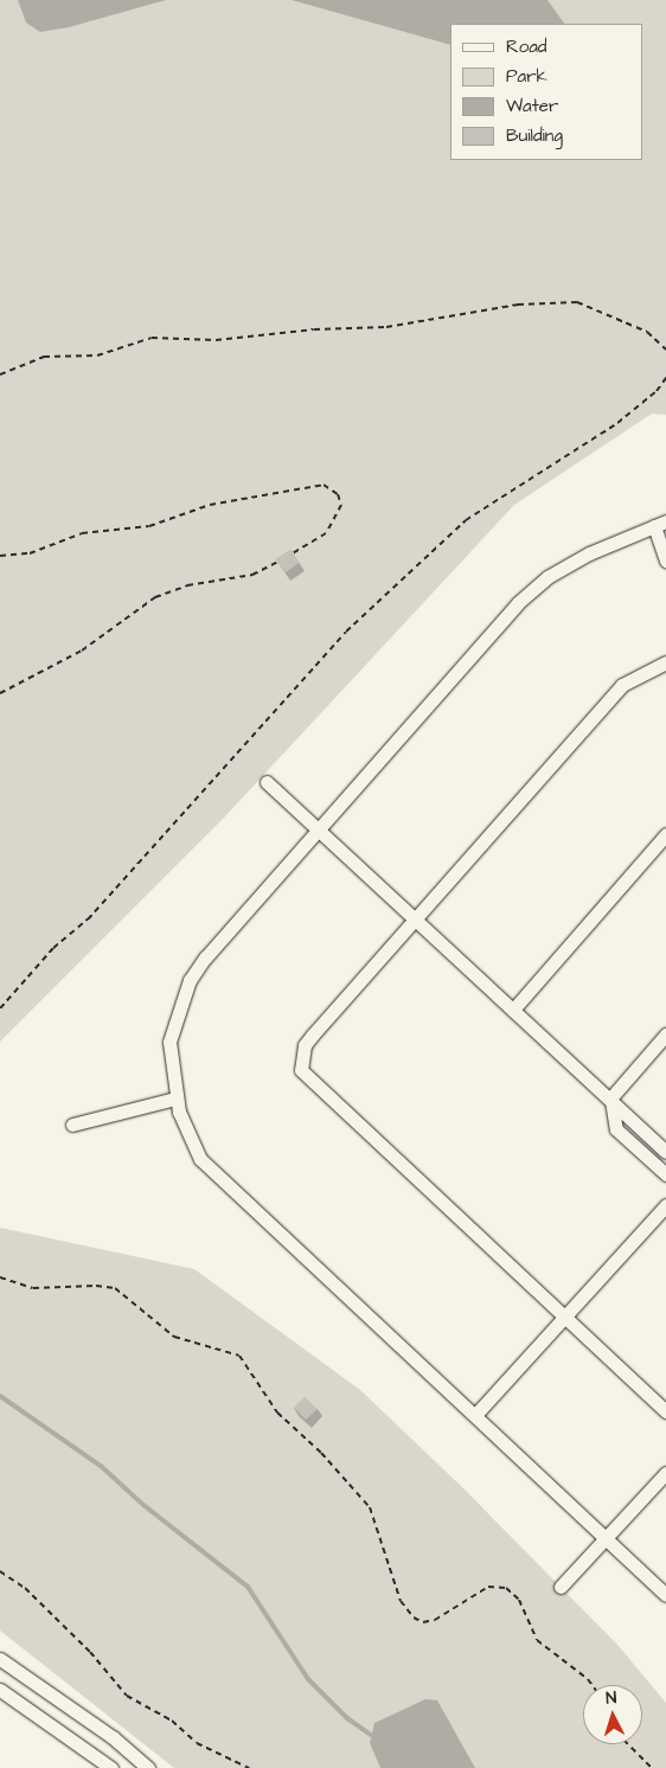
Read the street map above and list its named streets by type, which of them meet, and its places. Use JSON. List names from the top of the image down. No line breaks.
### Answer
{"legend":["Road","Park","Water","Building"],"north":"top"}
